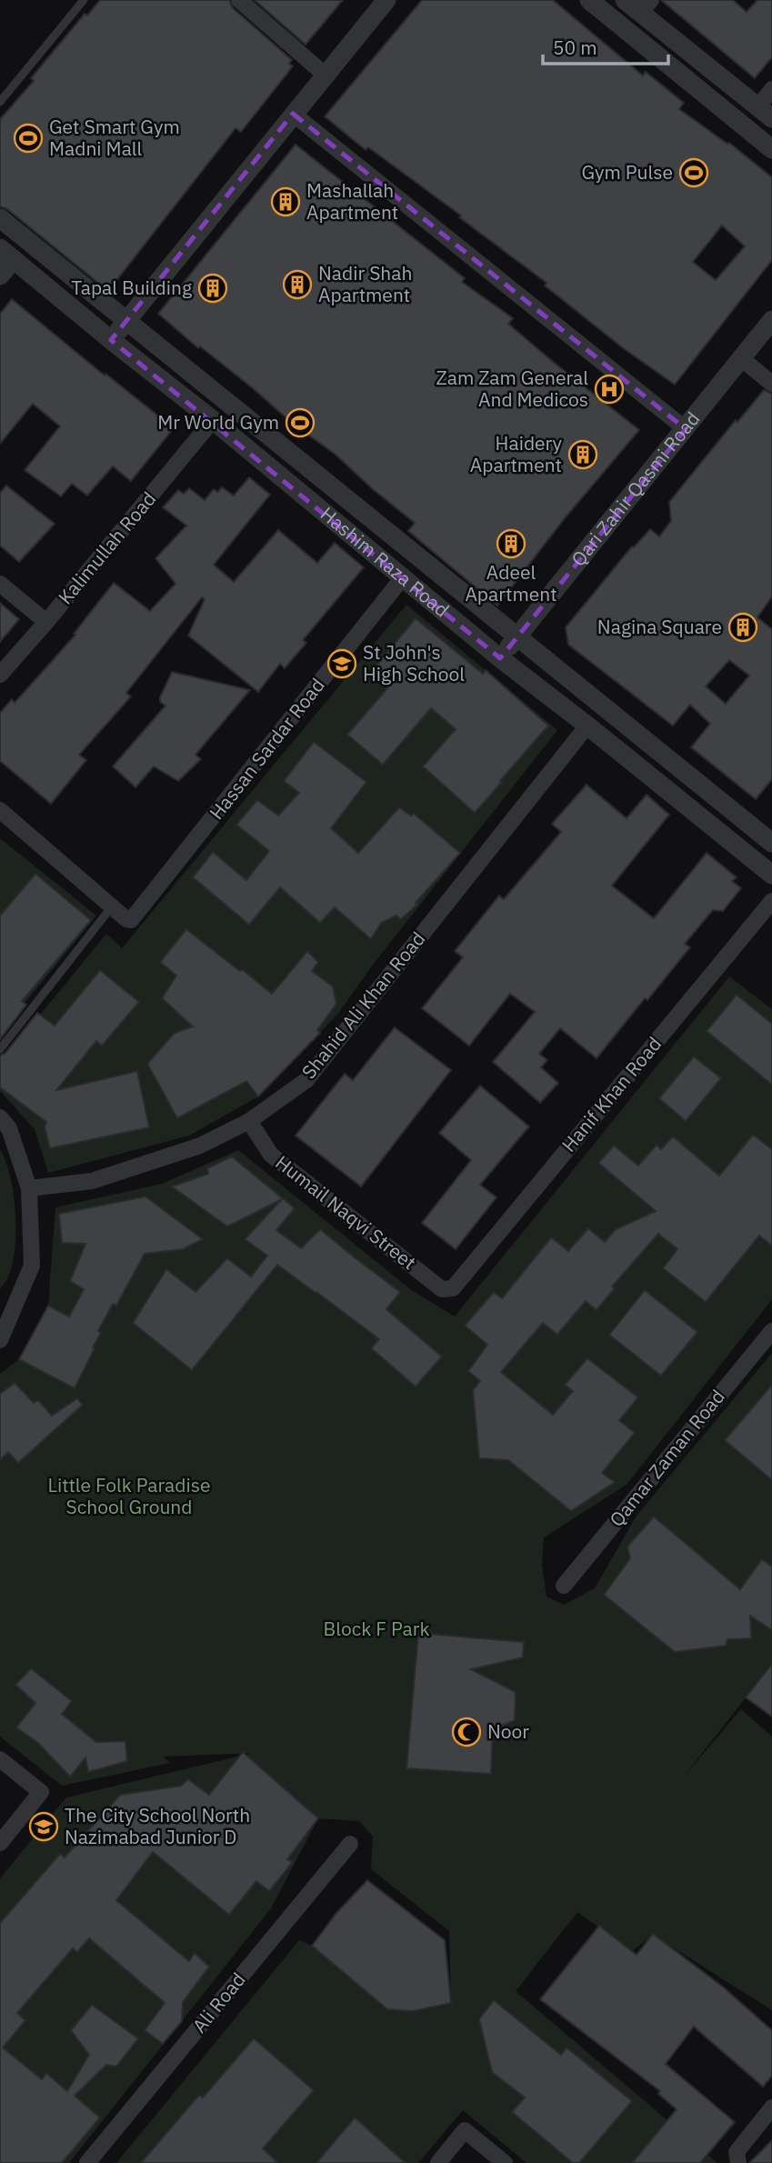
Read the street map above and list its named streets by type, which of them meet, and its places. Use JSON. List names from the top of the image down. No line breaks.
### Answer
{"streets":{"street":["Qari Zahir Qasmi Road","Kalimullah Road","Hashim Raza Road","Hassan Sardar Road","Shahid Ali Khan Road","Hanif Khan Road","Humail Naqvi Street","Qamar Zaman Road","Ali Road"]},"crossings":[["Qari Zahir Qasmi Road","Hashim Raza Road"],["Kalimullah Road","Hashim Raza Road"],["Hashim Raza Road","Hassan Sardar Road"],["Hashim Raza Road","Shahid Ali Khan Road"],["Shahid Ali Khan Road","Humail Naqvi Street"],["Hanif Khan Road","Humail Naqvi Street"]],"parks":["Little Folk Paradise School Ground","Block F Park"],"places":{"sports":["Get Smart Gym Madni Mall","Gym Pulse","Mr World Gym"],"building":["Mashallah Apartment","Nadir Shah Apartment","Tapal Building","Haidery Apartment","Adeel Apartment","Nagina Square"],"hospital":["Zam Zam General And Medicos"],"school or university":["St John's High School","The City School North Nazimabad Junior D"],"mosque":["Noor"]},"scale_bar":"50 m"}
